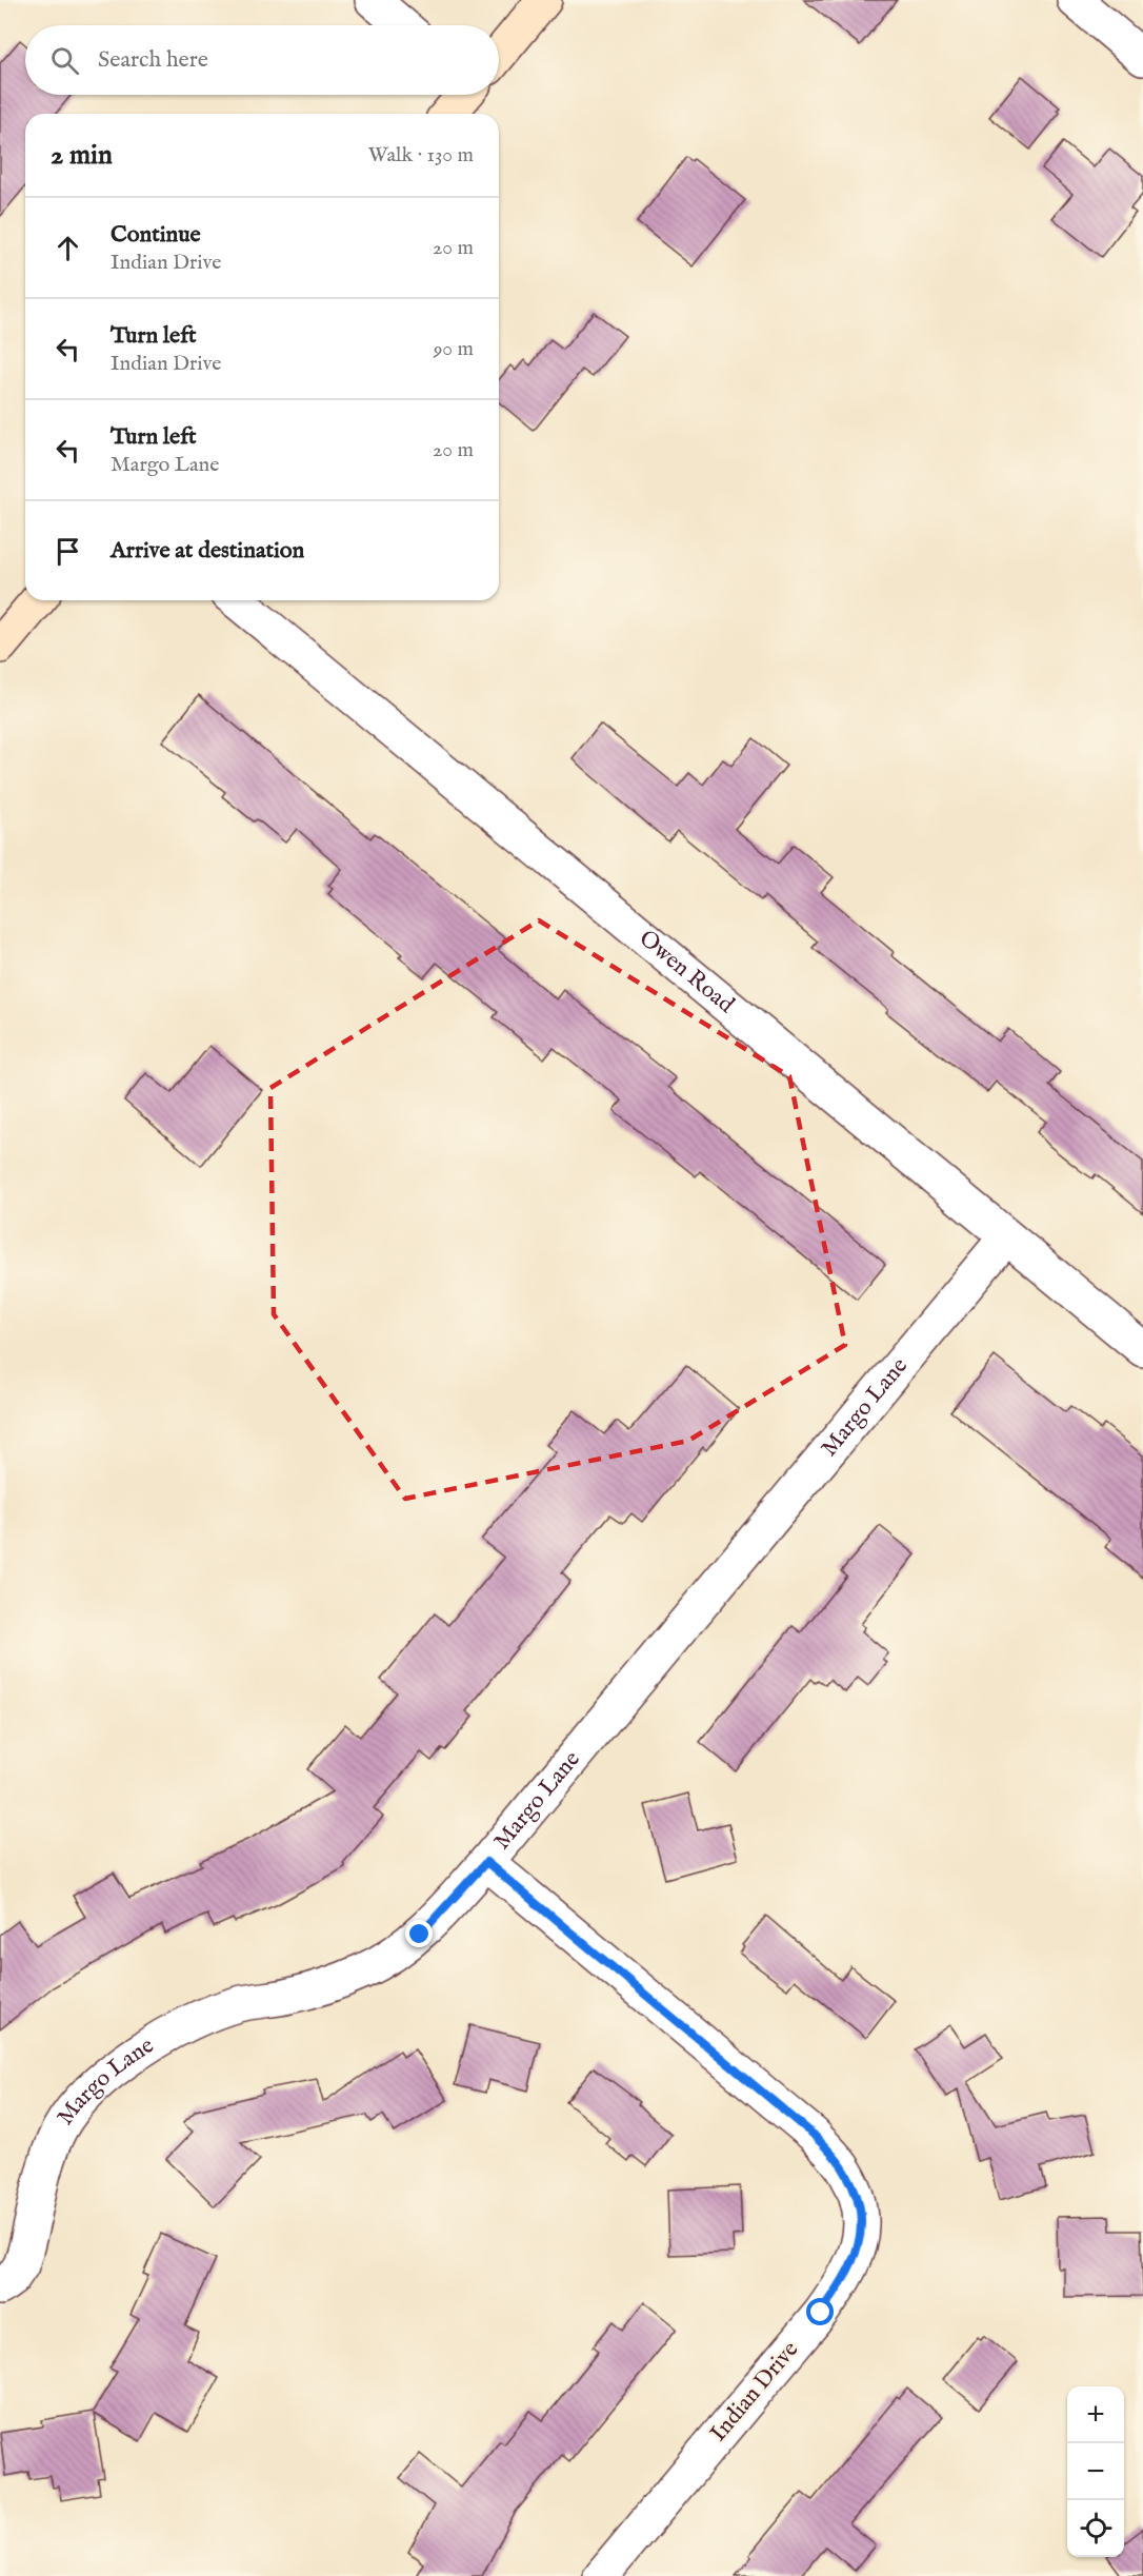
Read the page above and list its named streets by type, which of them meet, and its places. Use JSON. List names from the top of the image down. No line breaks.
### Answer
{"streets":{"street":["Owen Road","Margo Lane","Indian Drive"]},"crossings":[["Owen Road","Margo Lane"],["Margo Lane","Indian Drive"]],"page":{"search":"Search here","heading":["2 min","Walk · 130 m"],"list":[["Continue","Indian Drive","20 m"],["Turn left","Indian Drive","90 m"],["Turn left","Margo Lane","20 m"],"Arrive at destination"],"map_buttons":["+","−"]}}
